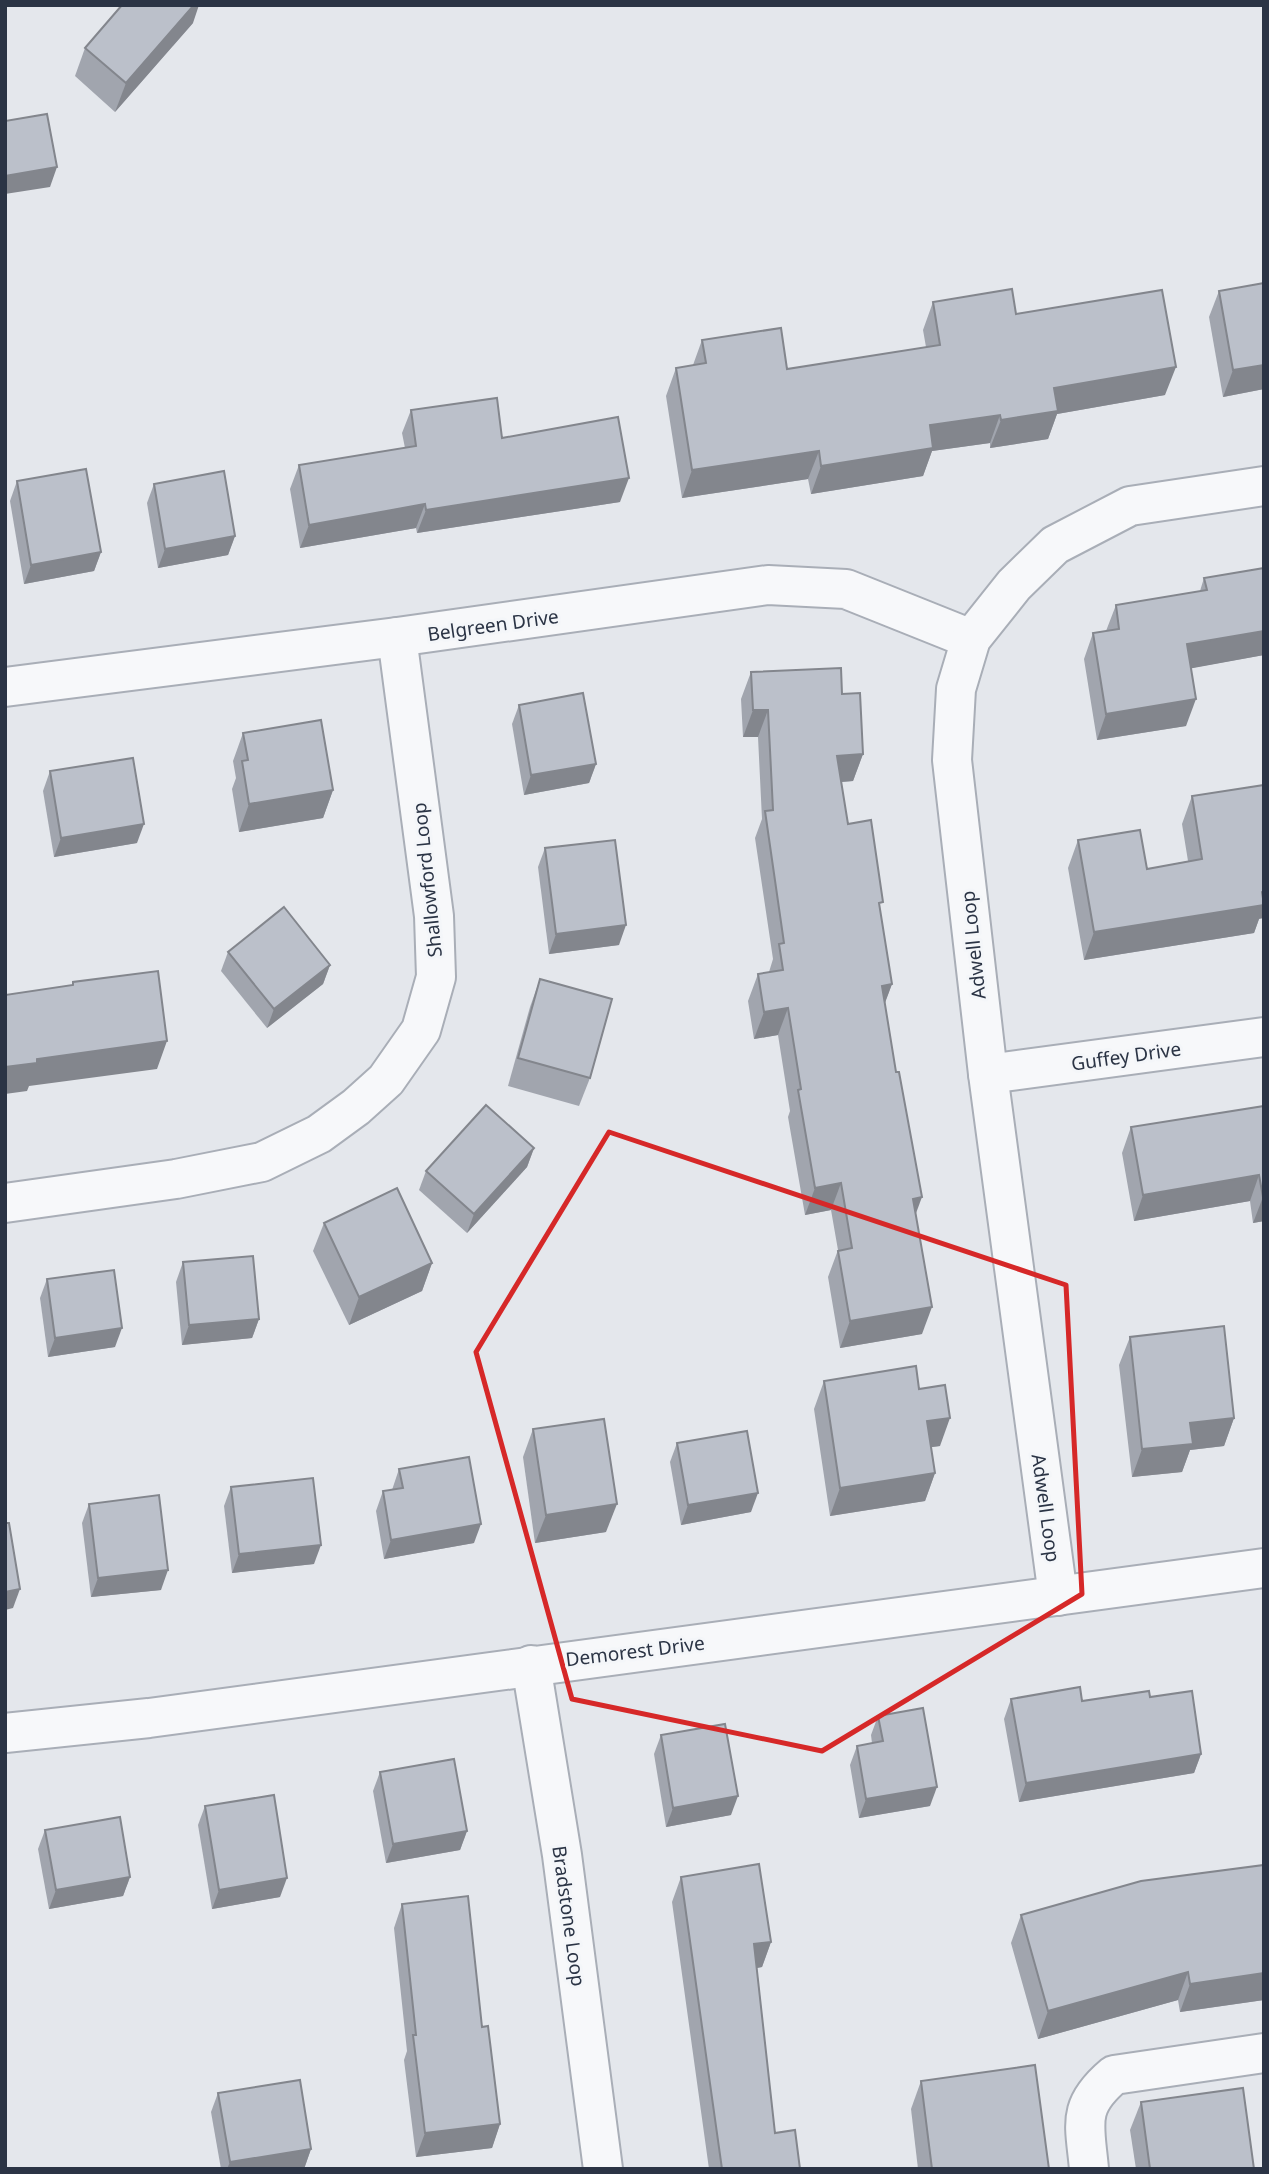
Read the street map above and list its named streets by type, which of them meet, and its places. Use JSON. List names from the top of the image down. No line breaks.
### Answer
{"streets":{"street":["Belgreen Drive","Shallowford Loop","Adwell Loop","Guffey Drive","Demorest Drive","Bradstone Loop"]},"crossings":[["Belgreen Drive","Shallowford Loop"],["Belgreen Drive","Adwell Loop"],["Adwell Loop","Guffey Drive"],["Adwell Loop","Demorest Drive"],["Demorest Drive","Bradstone Loop"]]}
